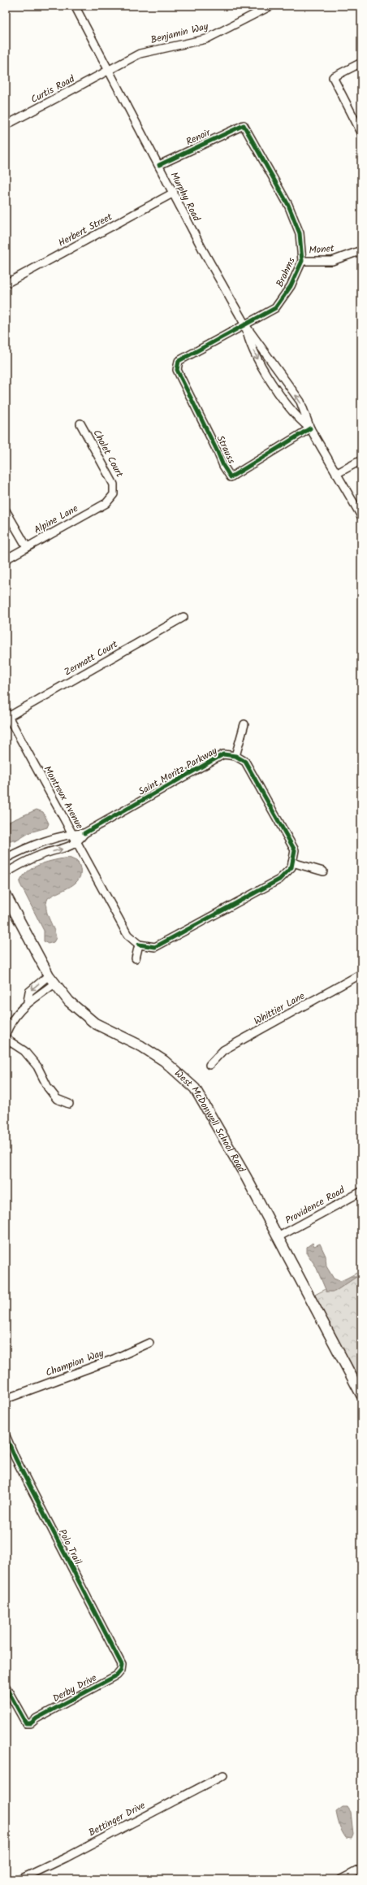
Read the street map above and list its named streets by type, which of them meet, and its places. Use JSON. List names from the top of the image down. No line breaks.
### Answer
{"streets":{"main road":["West McDonwell School Road"],"street":["Benjamin Way","Curtis Road","Renoir","Murphy Road","Herbert Street","Monet","Brahms","Strauss","Chalet Court","Alpine Lane","Zermatt Court","Saint Moritz Parkway","Montreux Avenue","Whittier Lane","Providence Road","Champion Way","Polo Trail","Derby Drive","Bettinger Drive"]},"crossings":[["Benjamin Way","Curtis Road"],["Benjamin Way","Murphy Road"],["Curtis Road","Murphy Road"],["Renoir","Murphy Road"],["Renoir","Brahms"],["Murphy Road","Herbert Street"],["Murphy Road","Brahms"],["Murphy Road","Strauss"],["Monet","Brahms"],["Brahms","Strauss"],["Chalet Court","Alpine Lane"],["Zermatt Court","Montreux Avenue"],["Saint Moritz Parkway","Montreux Avenue"],["West McDonwell School Road","Providence Road"],["Polo Trail","Derby Drive"]]}
